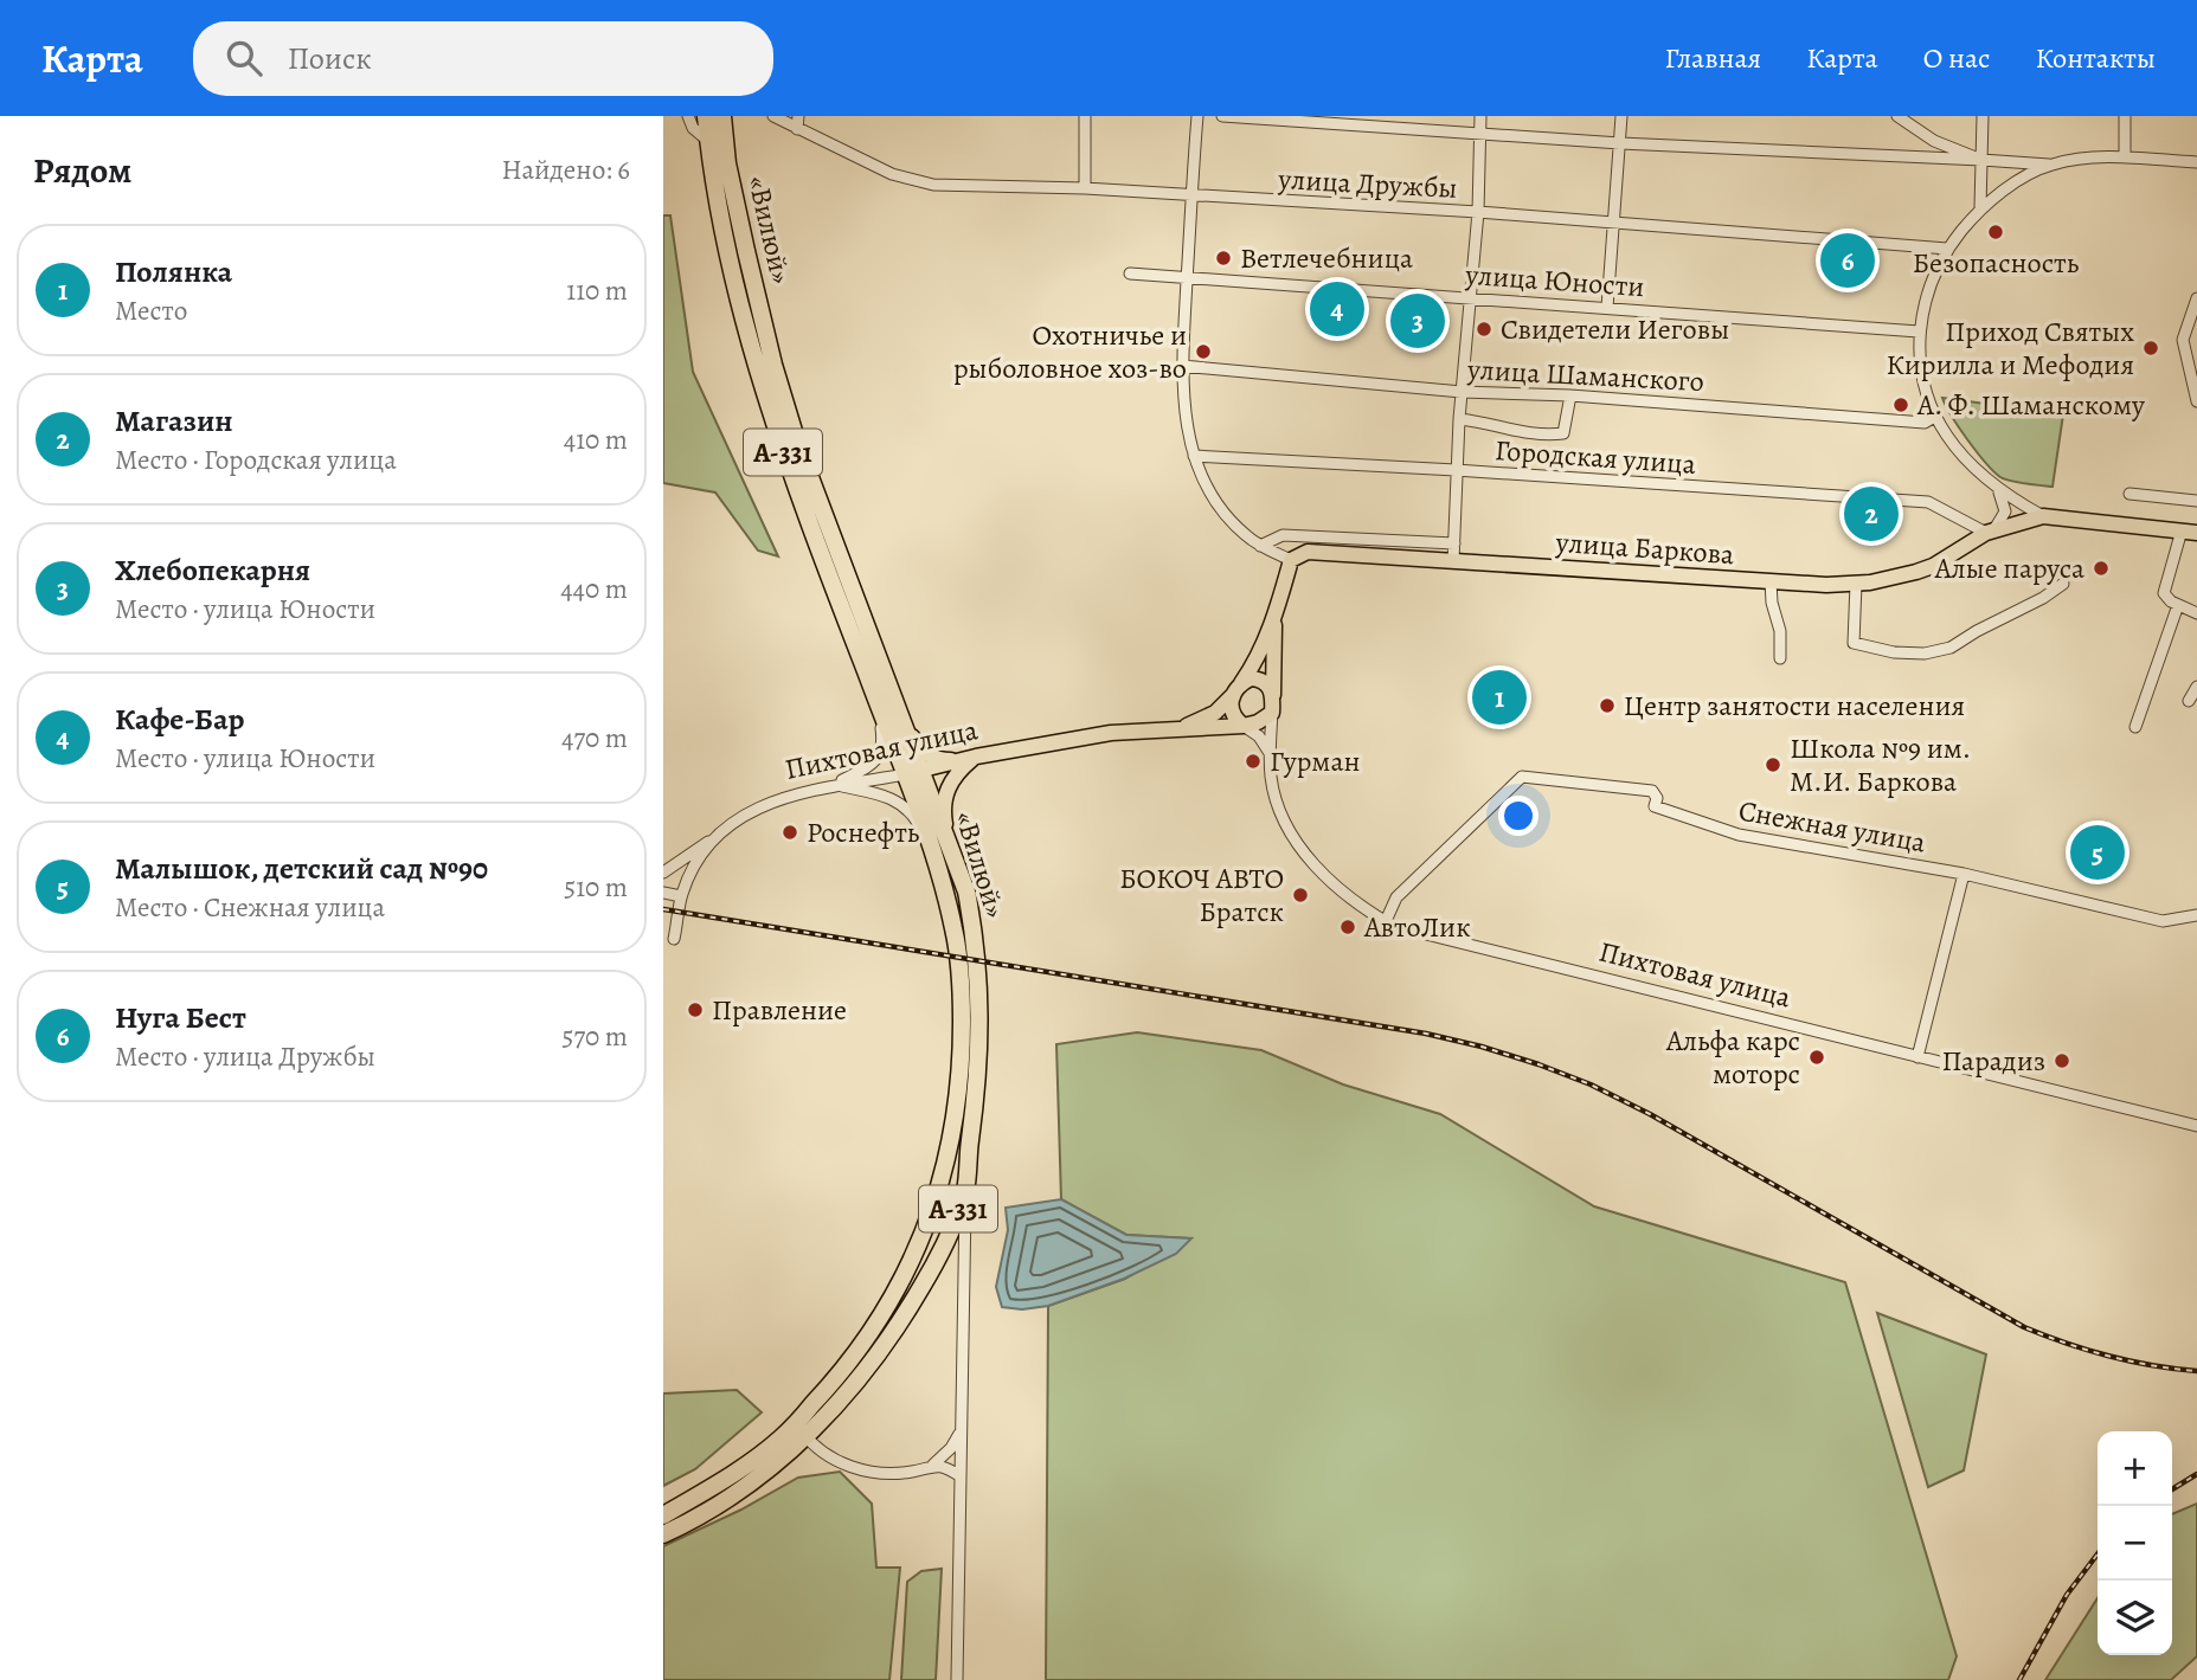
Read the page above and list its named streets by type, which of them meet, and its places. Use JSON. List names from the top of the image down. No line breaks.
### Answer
{"streets":{"highway":["«Вилюй»","А-331"],"main road":["улица Баркова","Пихтовая улица"],"street":["улица Дружбы","улица Юности","улица Шаманского","Городская улица","Снежная улица"]},"crossings":[["«Вилюй»","Пихтовая улица"],["Городская улица","улица Баркова"],["Пихтовая улица","Снежная улица"]],"places":["Безопасность","Ветлечебница","Свидетели Иеговы","Приход Святых Кирилла и Мефодия","Охотничье и рыболовное хоз-во","А. Ф. Шаманскому","Алые паруса","Центр занятости населения","Гурман","Школа №9 им. М.И. Баркова","Роснефть","БОКОЧ АВТО Братск","АвтоЛик","Правление","Альфа карс моторс","Парадиз"],"page":{"header":"Карта","search":"Поиск","nav":["Главная","Карта","О нас","Контакты"],"heading":["Рядом","Найдено: 6"],"list":[{"mark":"1","name":"Полянка","note":"Место","value":"110 m"},{"mark":"2","name":"Магазин","note":"Место · Городская улица","value":"410 m"},{"mark":"3","name":"Хлебопекарня","note":"Место · улица Юности","value":"440 m"},{"mark":"4","name":"Кафе-Бар","note":"Место · улица Юности","value":"470 m"},{"mark":"5","name":"Малышок, детский сад №90","note":"Место · Снежная улица","value":"510 m"},{"mark":"6","name":"Нуга Бест","note":"Место · улица Дружбы","value":"570 m"}],"pins":["6","4","3","2","1","5"],"map_buttons":["+","−"]}}
